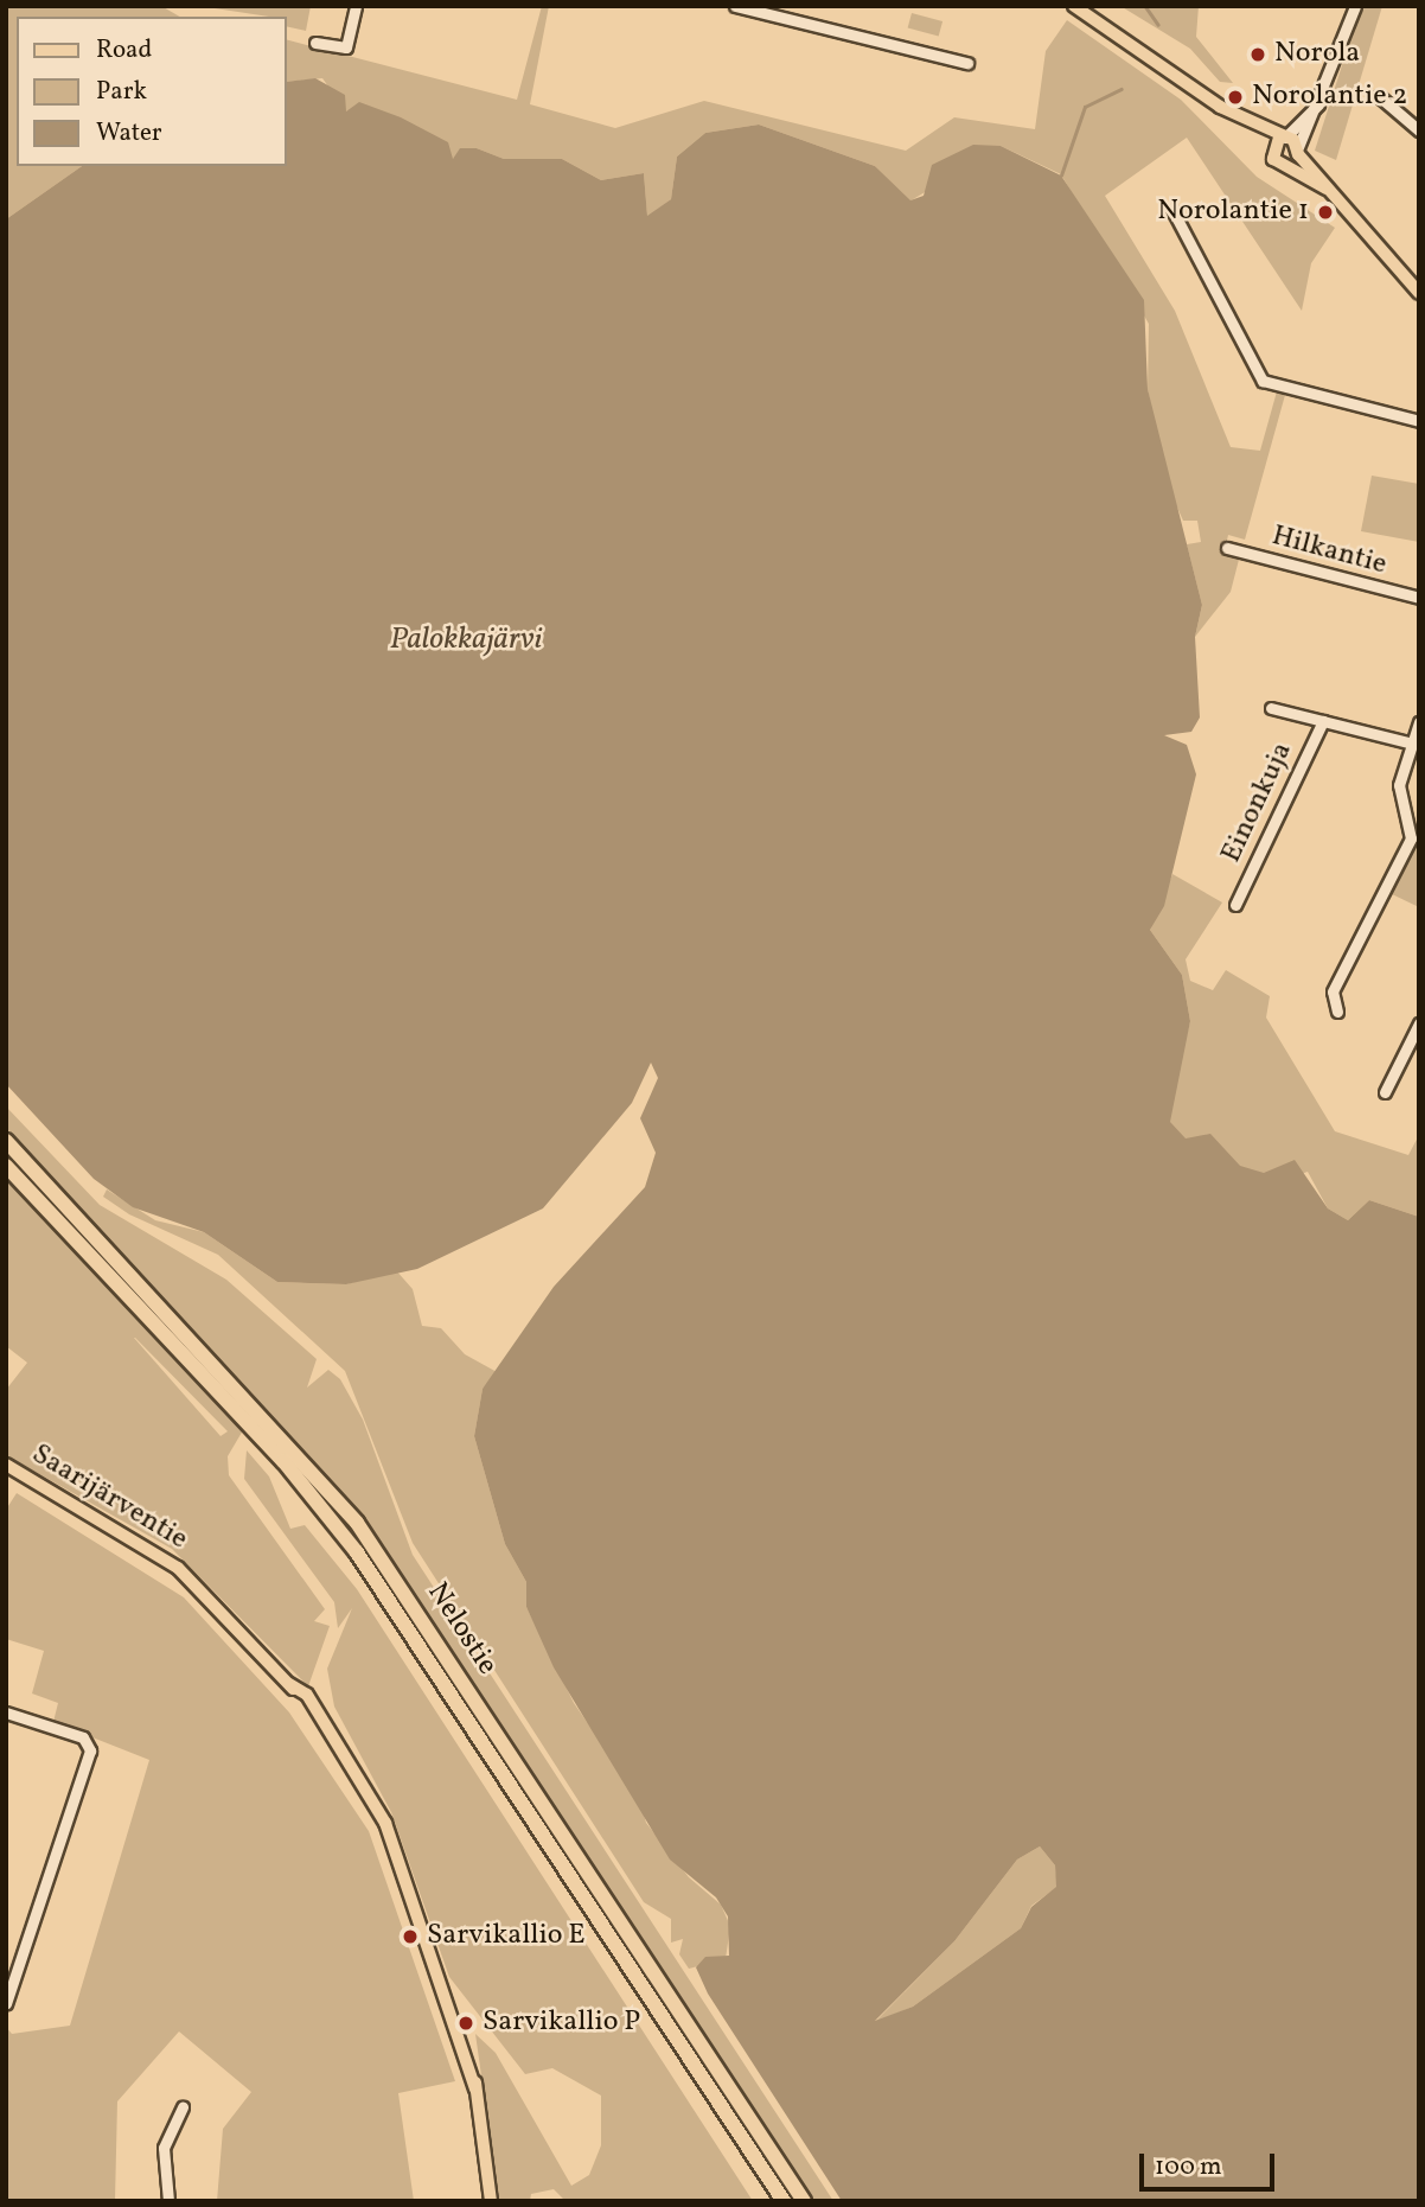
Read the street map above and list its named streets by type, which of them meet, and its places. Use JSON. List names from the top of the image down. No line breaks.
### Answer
{"streets":{"highway":["Nelostie"],"main road":["Saarijärventie"],"street":["Hilkantie","Einonkuja"]},"water":["Palokkajärvi"],"places":["Norola","Norolantie 2","Norolantie 1","Sarvikallio E","Sarvikallio P"],"legend":["Road","Park","Water"],"scale_bar":"100 m"}
